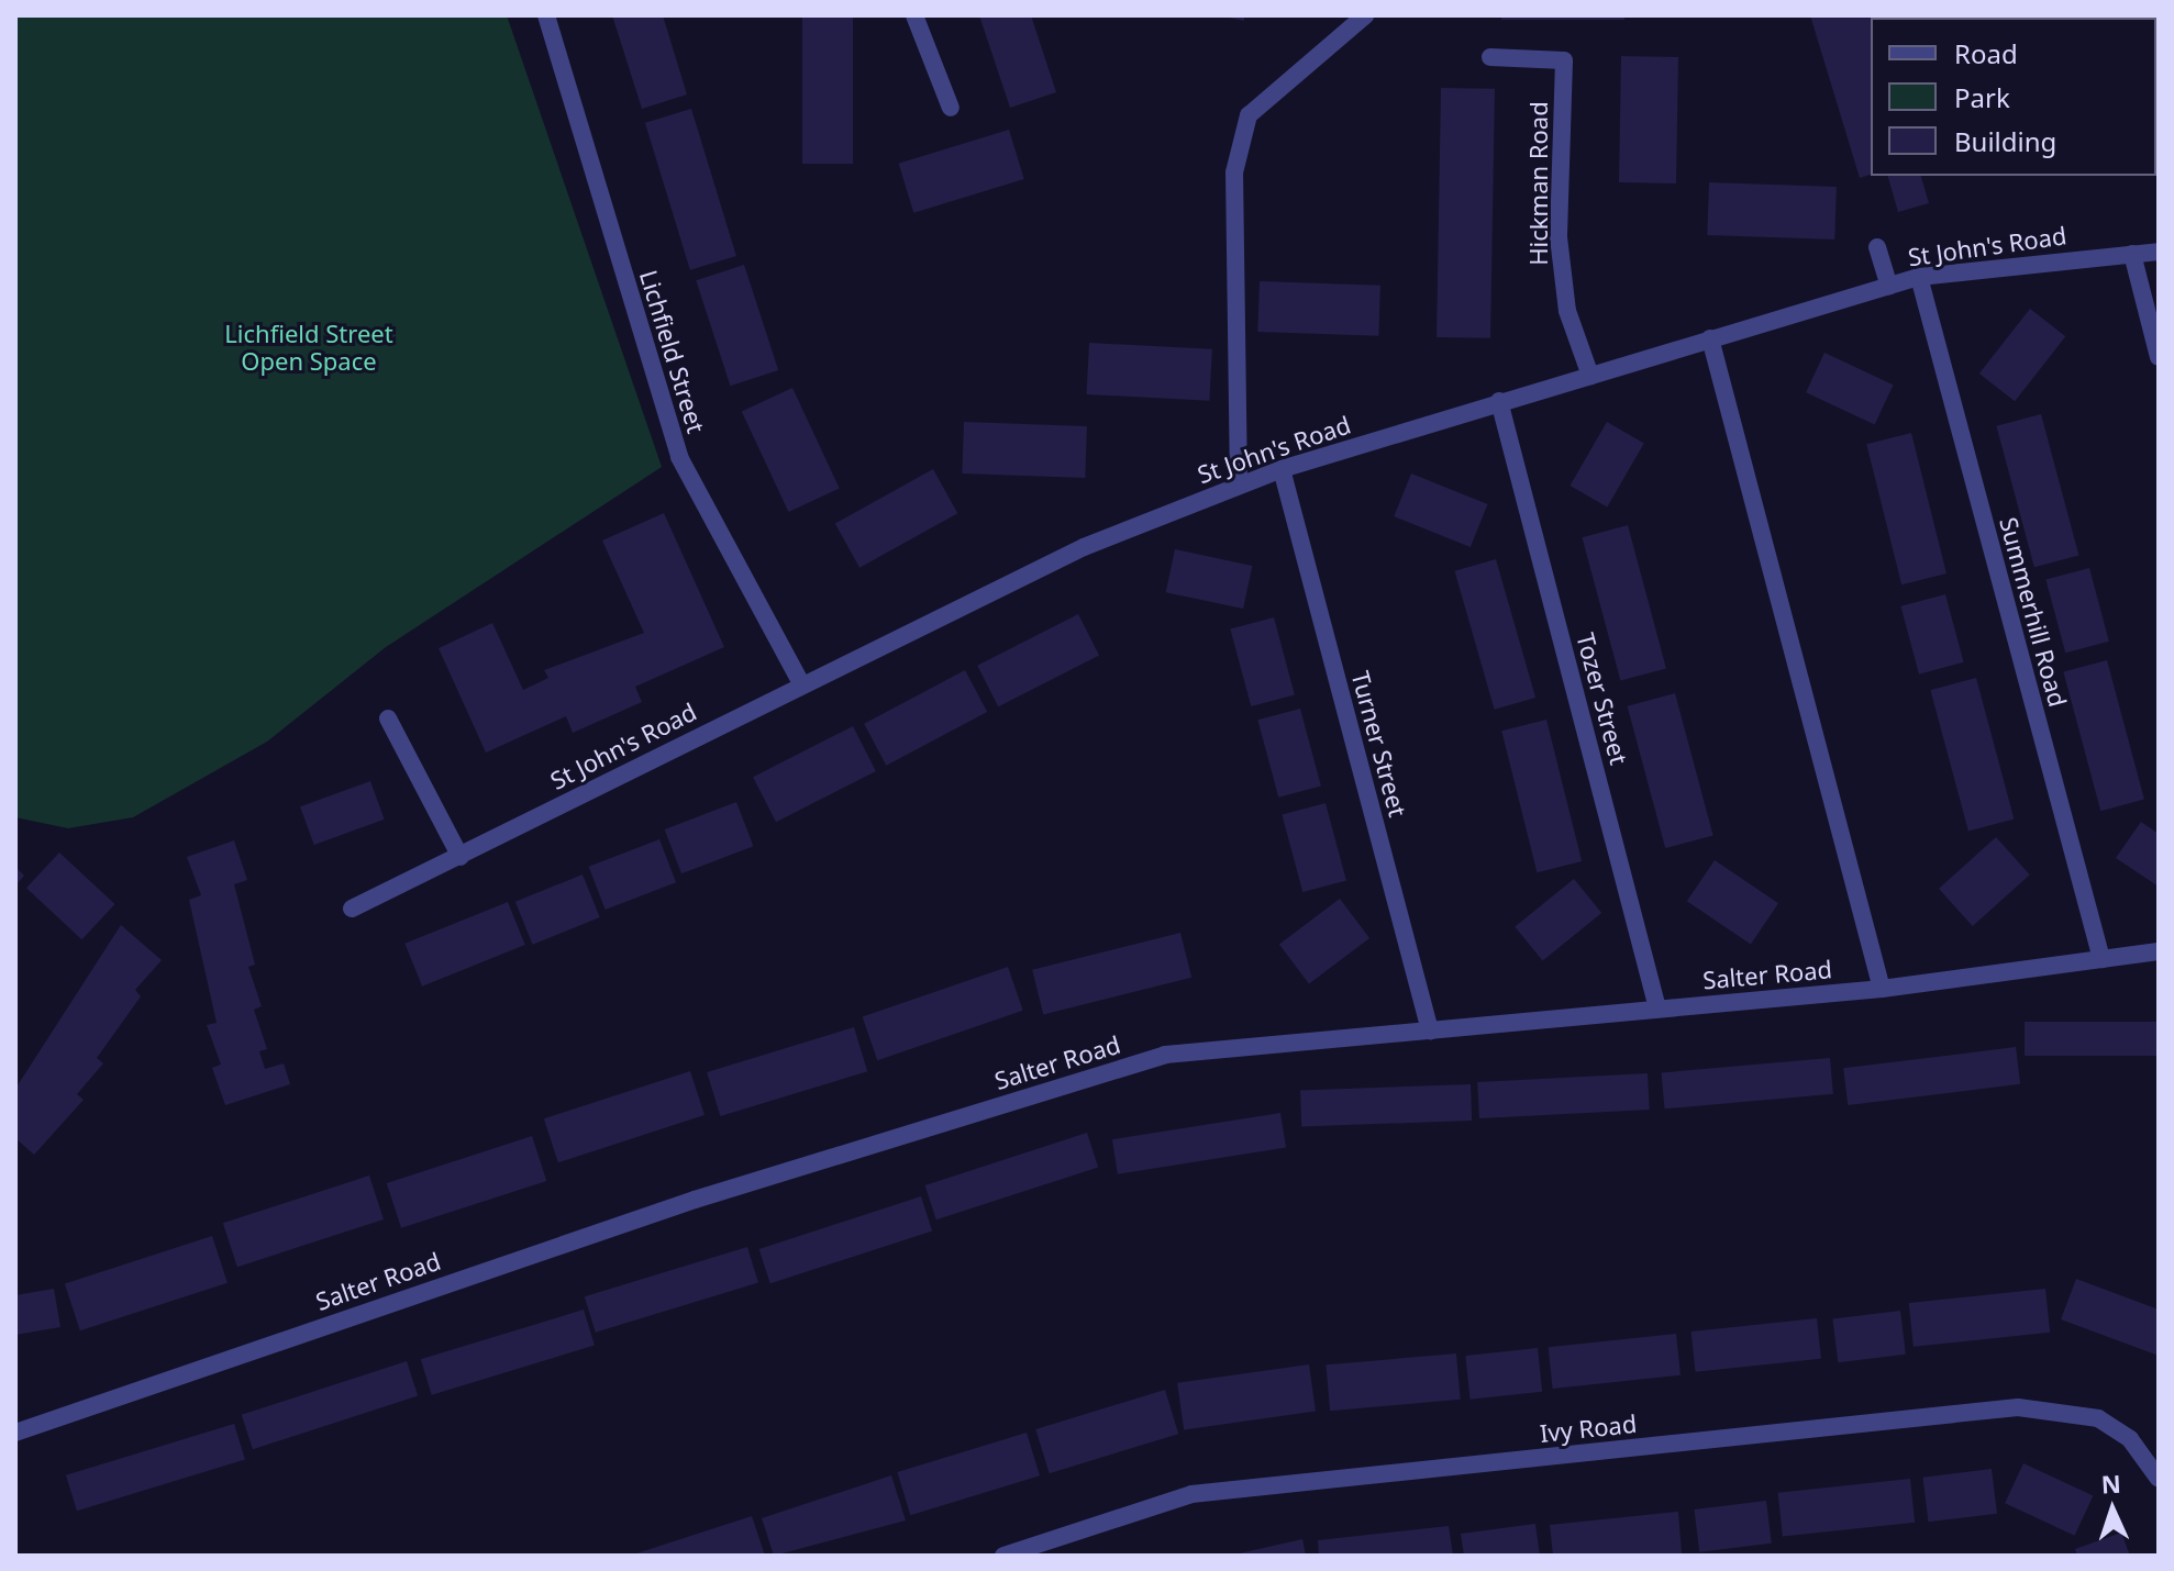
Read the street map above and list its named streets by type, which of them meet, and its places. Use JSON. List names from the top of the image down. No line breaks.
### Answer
{"streets":{"street":["Hickman Road","St John's Road","Lichfield Street","Summerhill Road","Tozer Street","Turner Street","Salter Road","Ivy Road"]},"crossings":[["Hickman Road","St John's Road"],["St John's Road","Lichfield Street"],["St John's Road","Summerhill Road"],["St John's Road","Tozer Street"],["St John's Road","Turner Street"],["Summerhill Road","Salter Road"],["Tozer Street","Salter Road"],["Turner Street","Salter Road"]],"parks":["Lichfield Street Open Space"],"legend":["Road","Park","Building"],"north":"top"}
